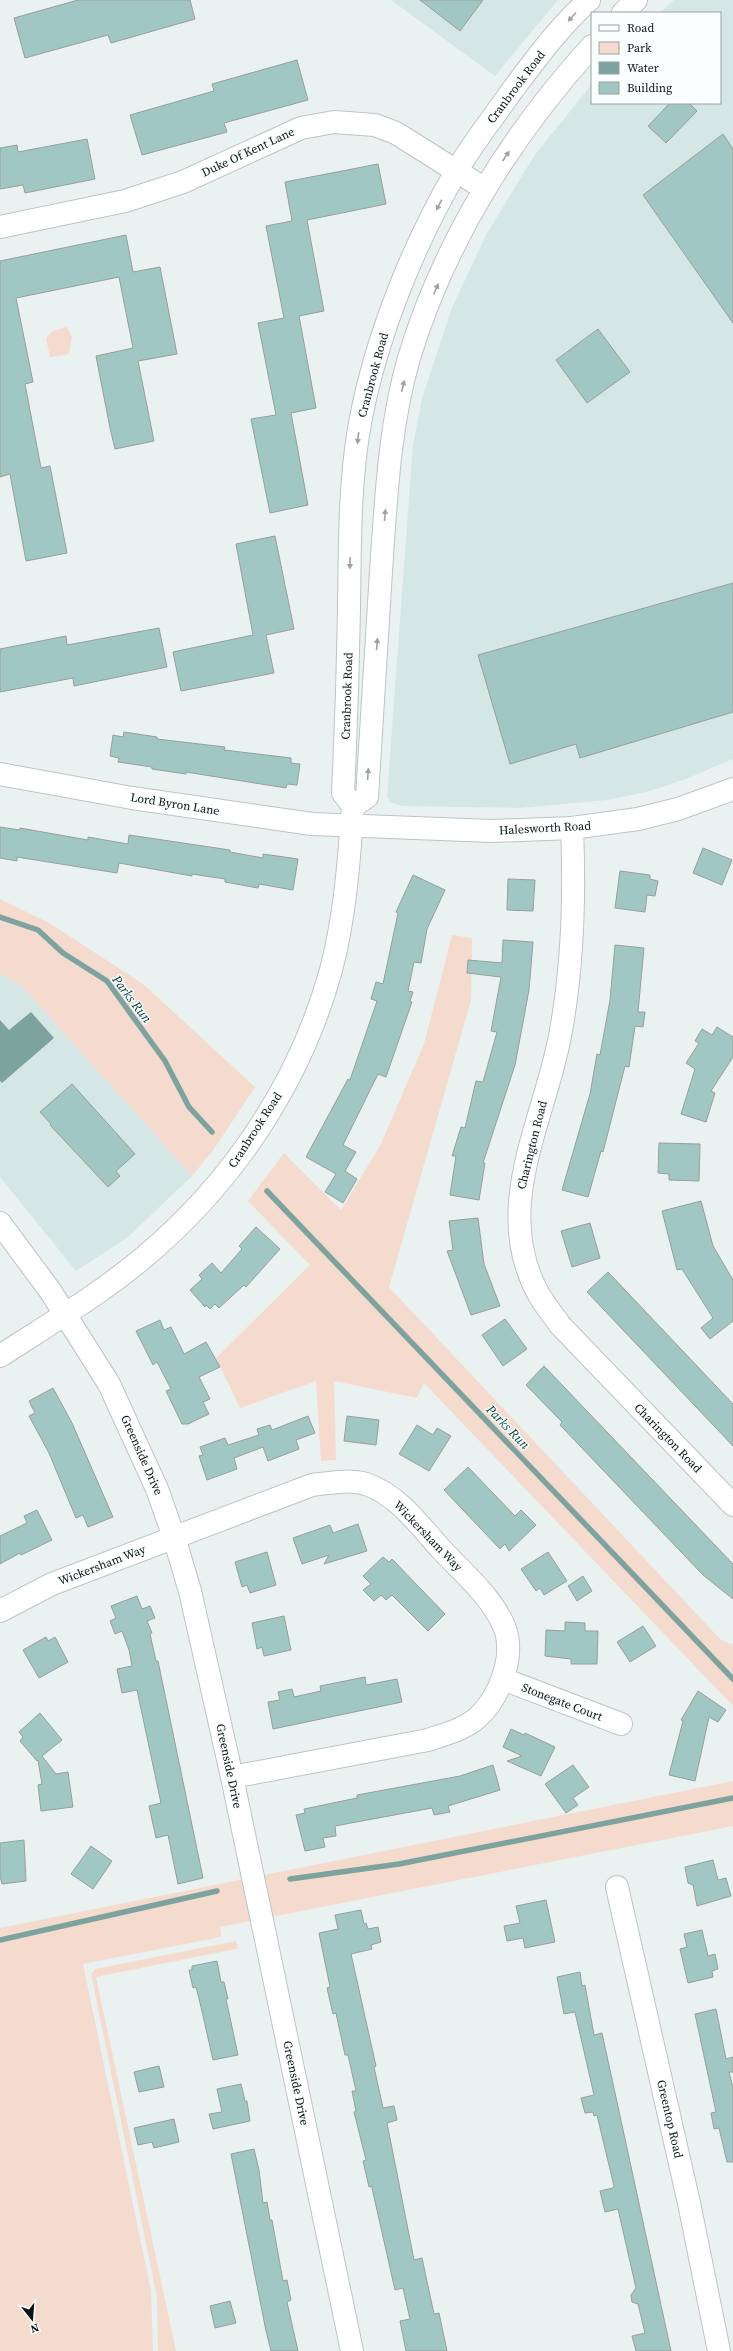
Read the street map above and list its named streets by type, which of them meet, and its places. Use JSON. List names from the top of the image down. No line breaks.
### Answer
{"streets":{"street":["Cranbrook Road","Duke Of Kent Lane","Lord Byron Lane","Halesworth Road","Charington Road","Greenside Drive","Wickersham Way","Stonegate Court","Greentop Road"]},"crossings":[["Cranbrook Road","Duke Of Kent Lane"],["Cranbrook Road","Lord Byron Lane"],["Cranbrook Road","Halesworth Road"],["Cranbrook Road","Greenside Drive"],["Lord Byron Lane","Halesworth Road"],["Halesworth Road","Charington Road"],["Greenside Drive","Wickersham Way"],["Wickersham Way","Stonegate Court"]],"water":["Parks Run"],"legend":["Road","Park","Water","Building"],"north":"bottom"}
